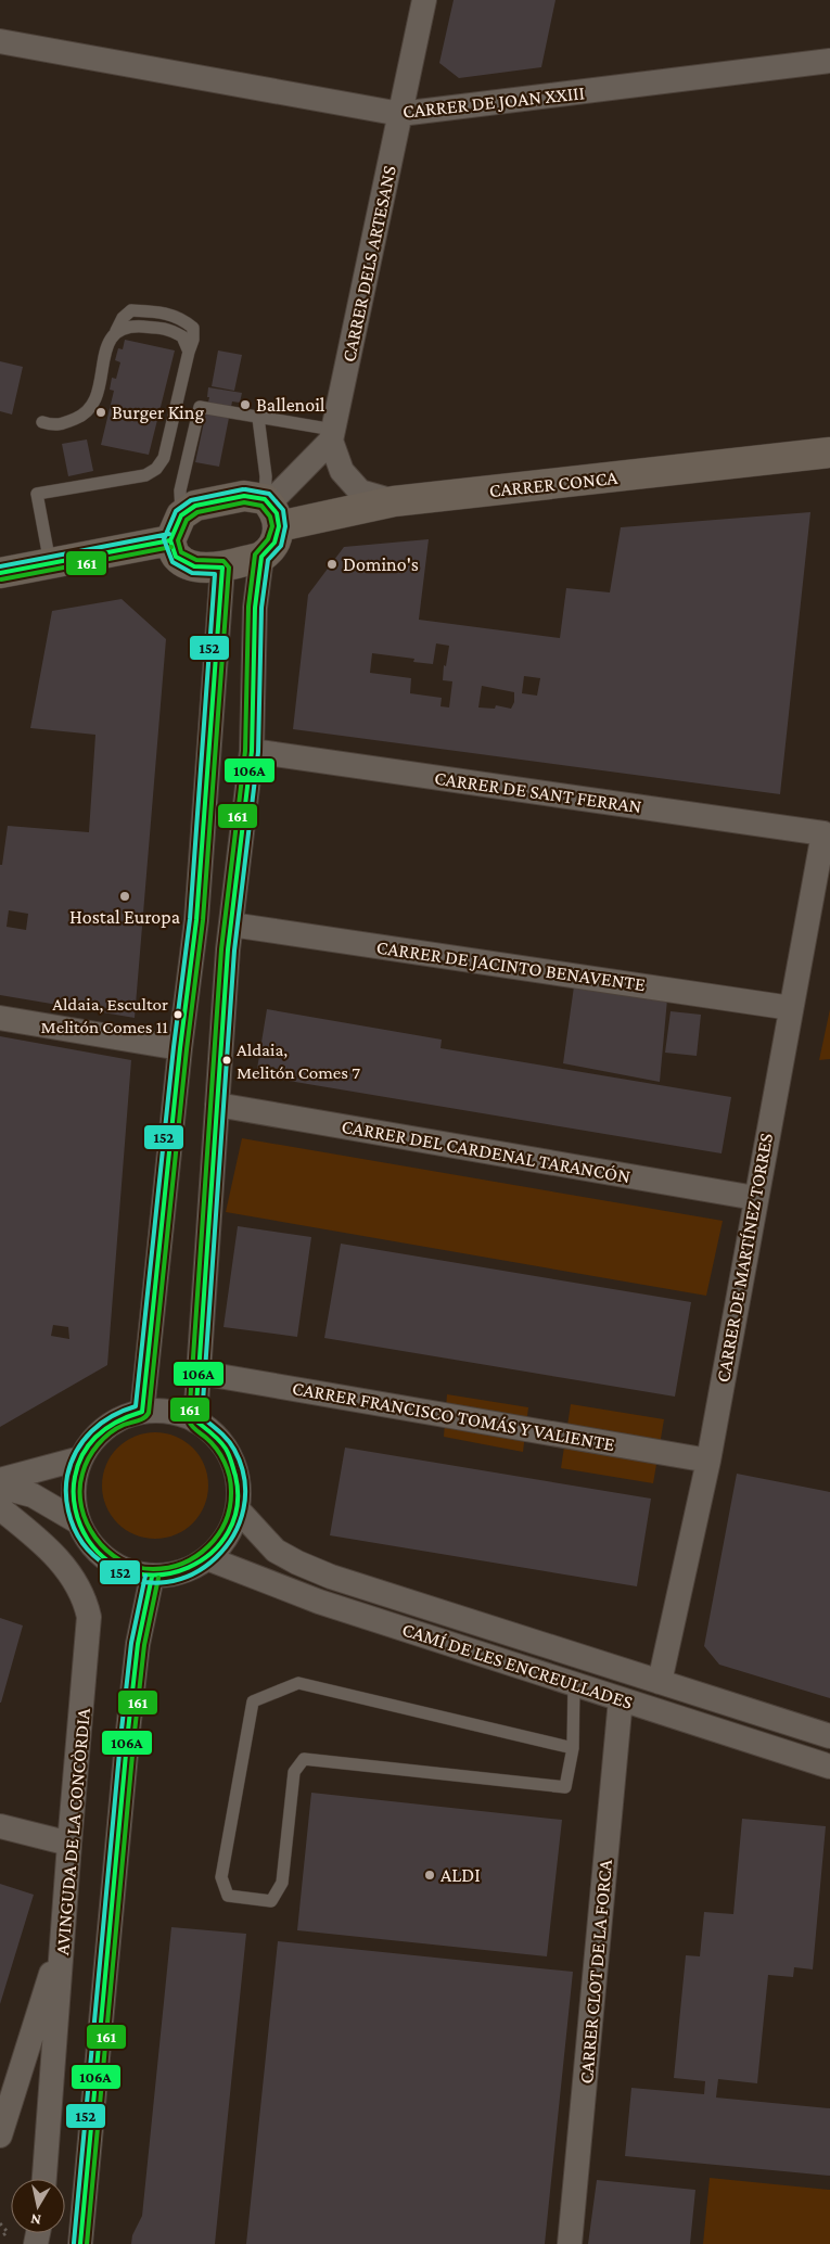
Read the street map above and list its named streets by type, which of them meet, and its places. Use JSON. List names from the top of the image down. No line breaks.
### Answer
{"streets":{"street":["CARRER DE JOAN XXIII","CARRER DELS ARTESANS","CARRER CONCA","CARRER DE SANT FERRAN","CARRER DE JACINTO BENAVENTE","CARRER DEL CARDENAL TARANCÓN","CARRER DE MARTÍNEZ TORRES","CARRER FRANCISCO TOMÁS Y VALIENTE","CAMÍ DE LES ENCREULLADES","AVINGUDA DE LA CONCÒRDIA","CARRER CLOT DE LA FORCA"]},"crossings":[["CARRER DE JOAN XXIII","CARRER DELS ARTESANS"],["CARRER DE SANT FERRAN","CARRER DE MARTÍNEZ TORRES"],["CARRER DE JACINTO BENAVENTE","CARRER DE MARTÍNEZ TORRES"],["CARRER DEL CARDENAL TARANCÓN","CARRER DE MARTÍNEZ TORRES"],["CARRER DE MARTÍNEZ TORRES","CARRER FRANCISCO TOMÁS Y VALIENTE"],["CARRER DE MARTÍNEZ TORRES","CAMÍ DE LES ENCREULLADES"],["CAMÍ DE LES ENCREULLADES","CARRER CLOT DE LA FORCA"]],"places":["Ballenoil","Burger King","Domino's","Hostal Europa","Aldaia, Escultor Melitón Comes 11","Aldaia, Melitón Comes 7","ALDI"],"lines":["transit line 152","transit line 106A","transit line 161"],"north":"bottom"}
